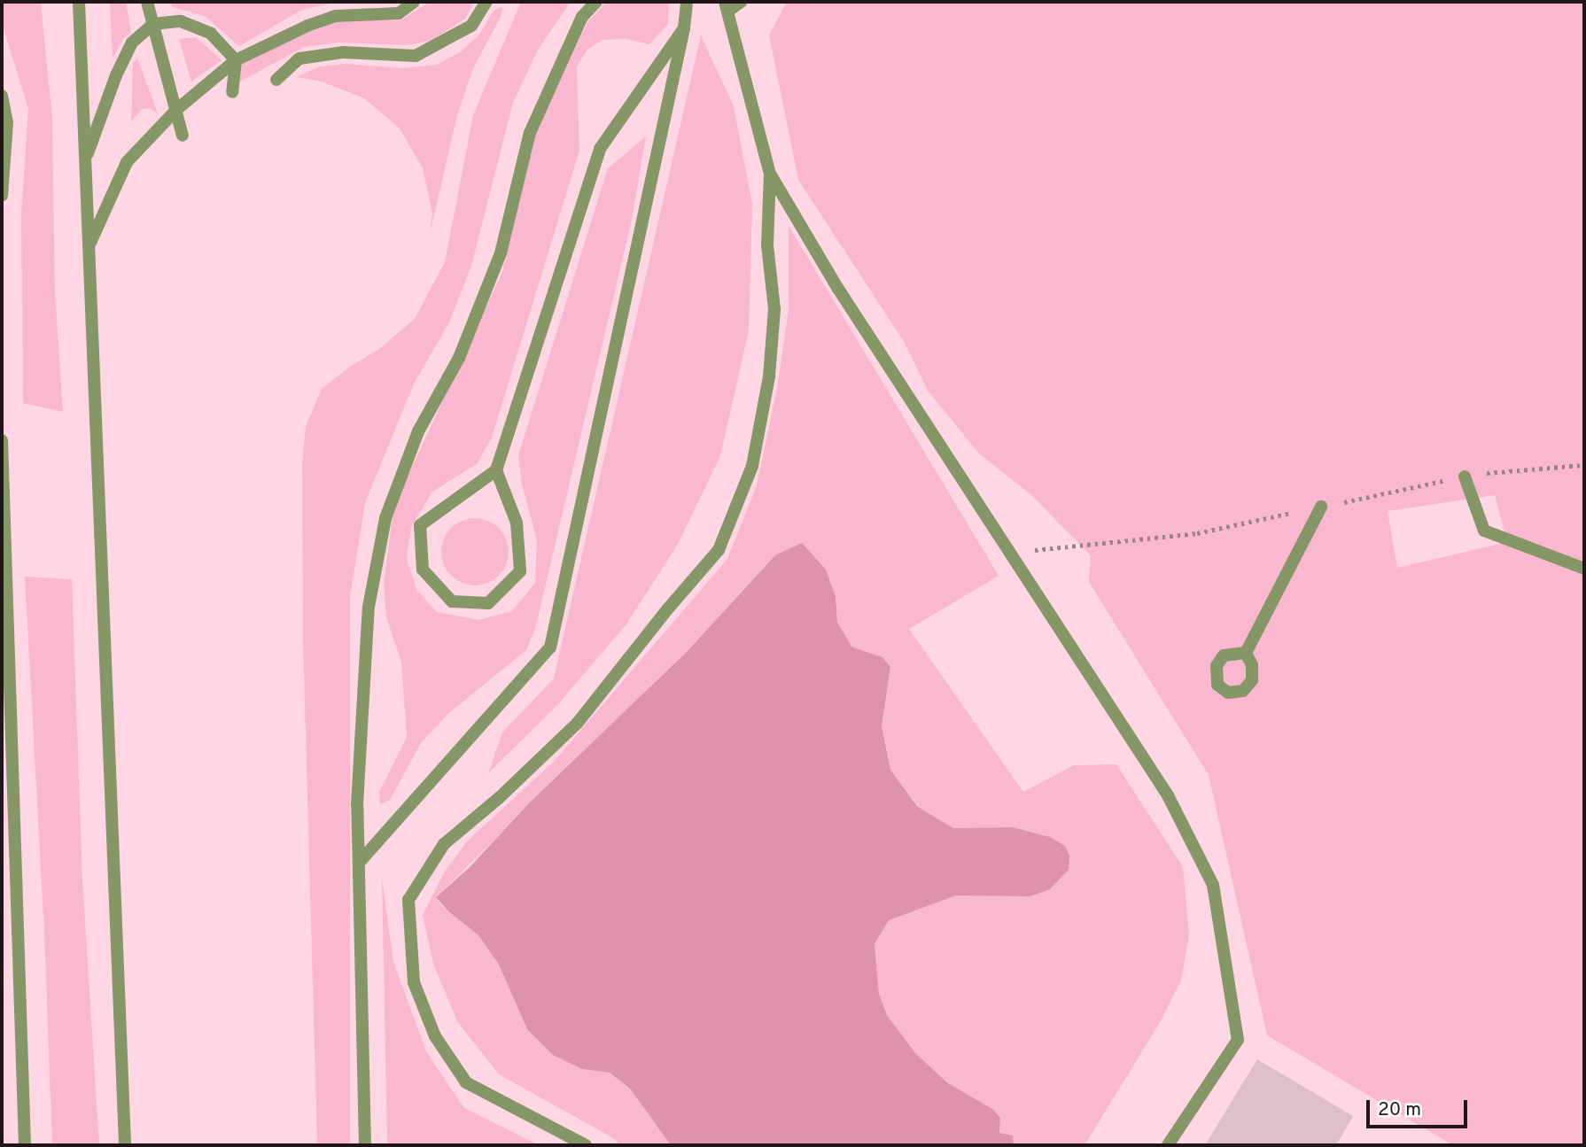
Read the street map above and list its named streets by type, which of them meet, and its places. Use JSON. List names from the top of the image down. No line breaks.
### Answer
{"scale_bar":"20 m"}
